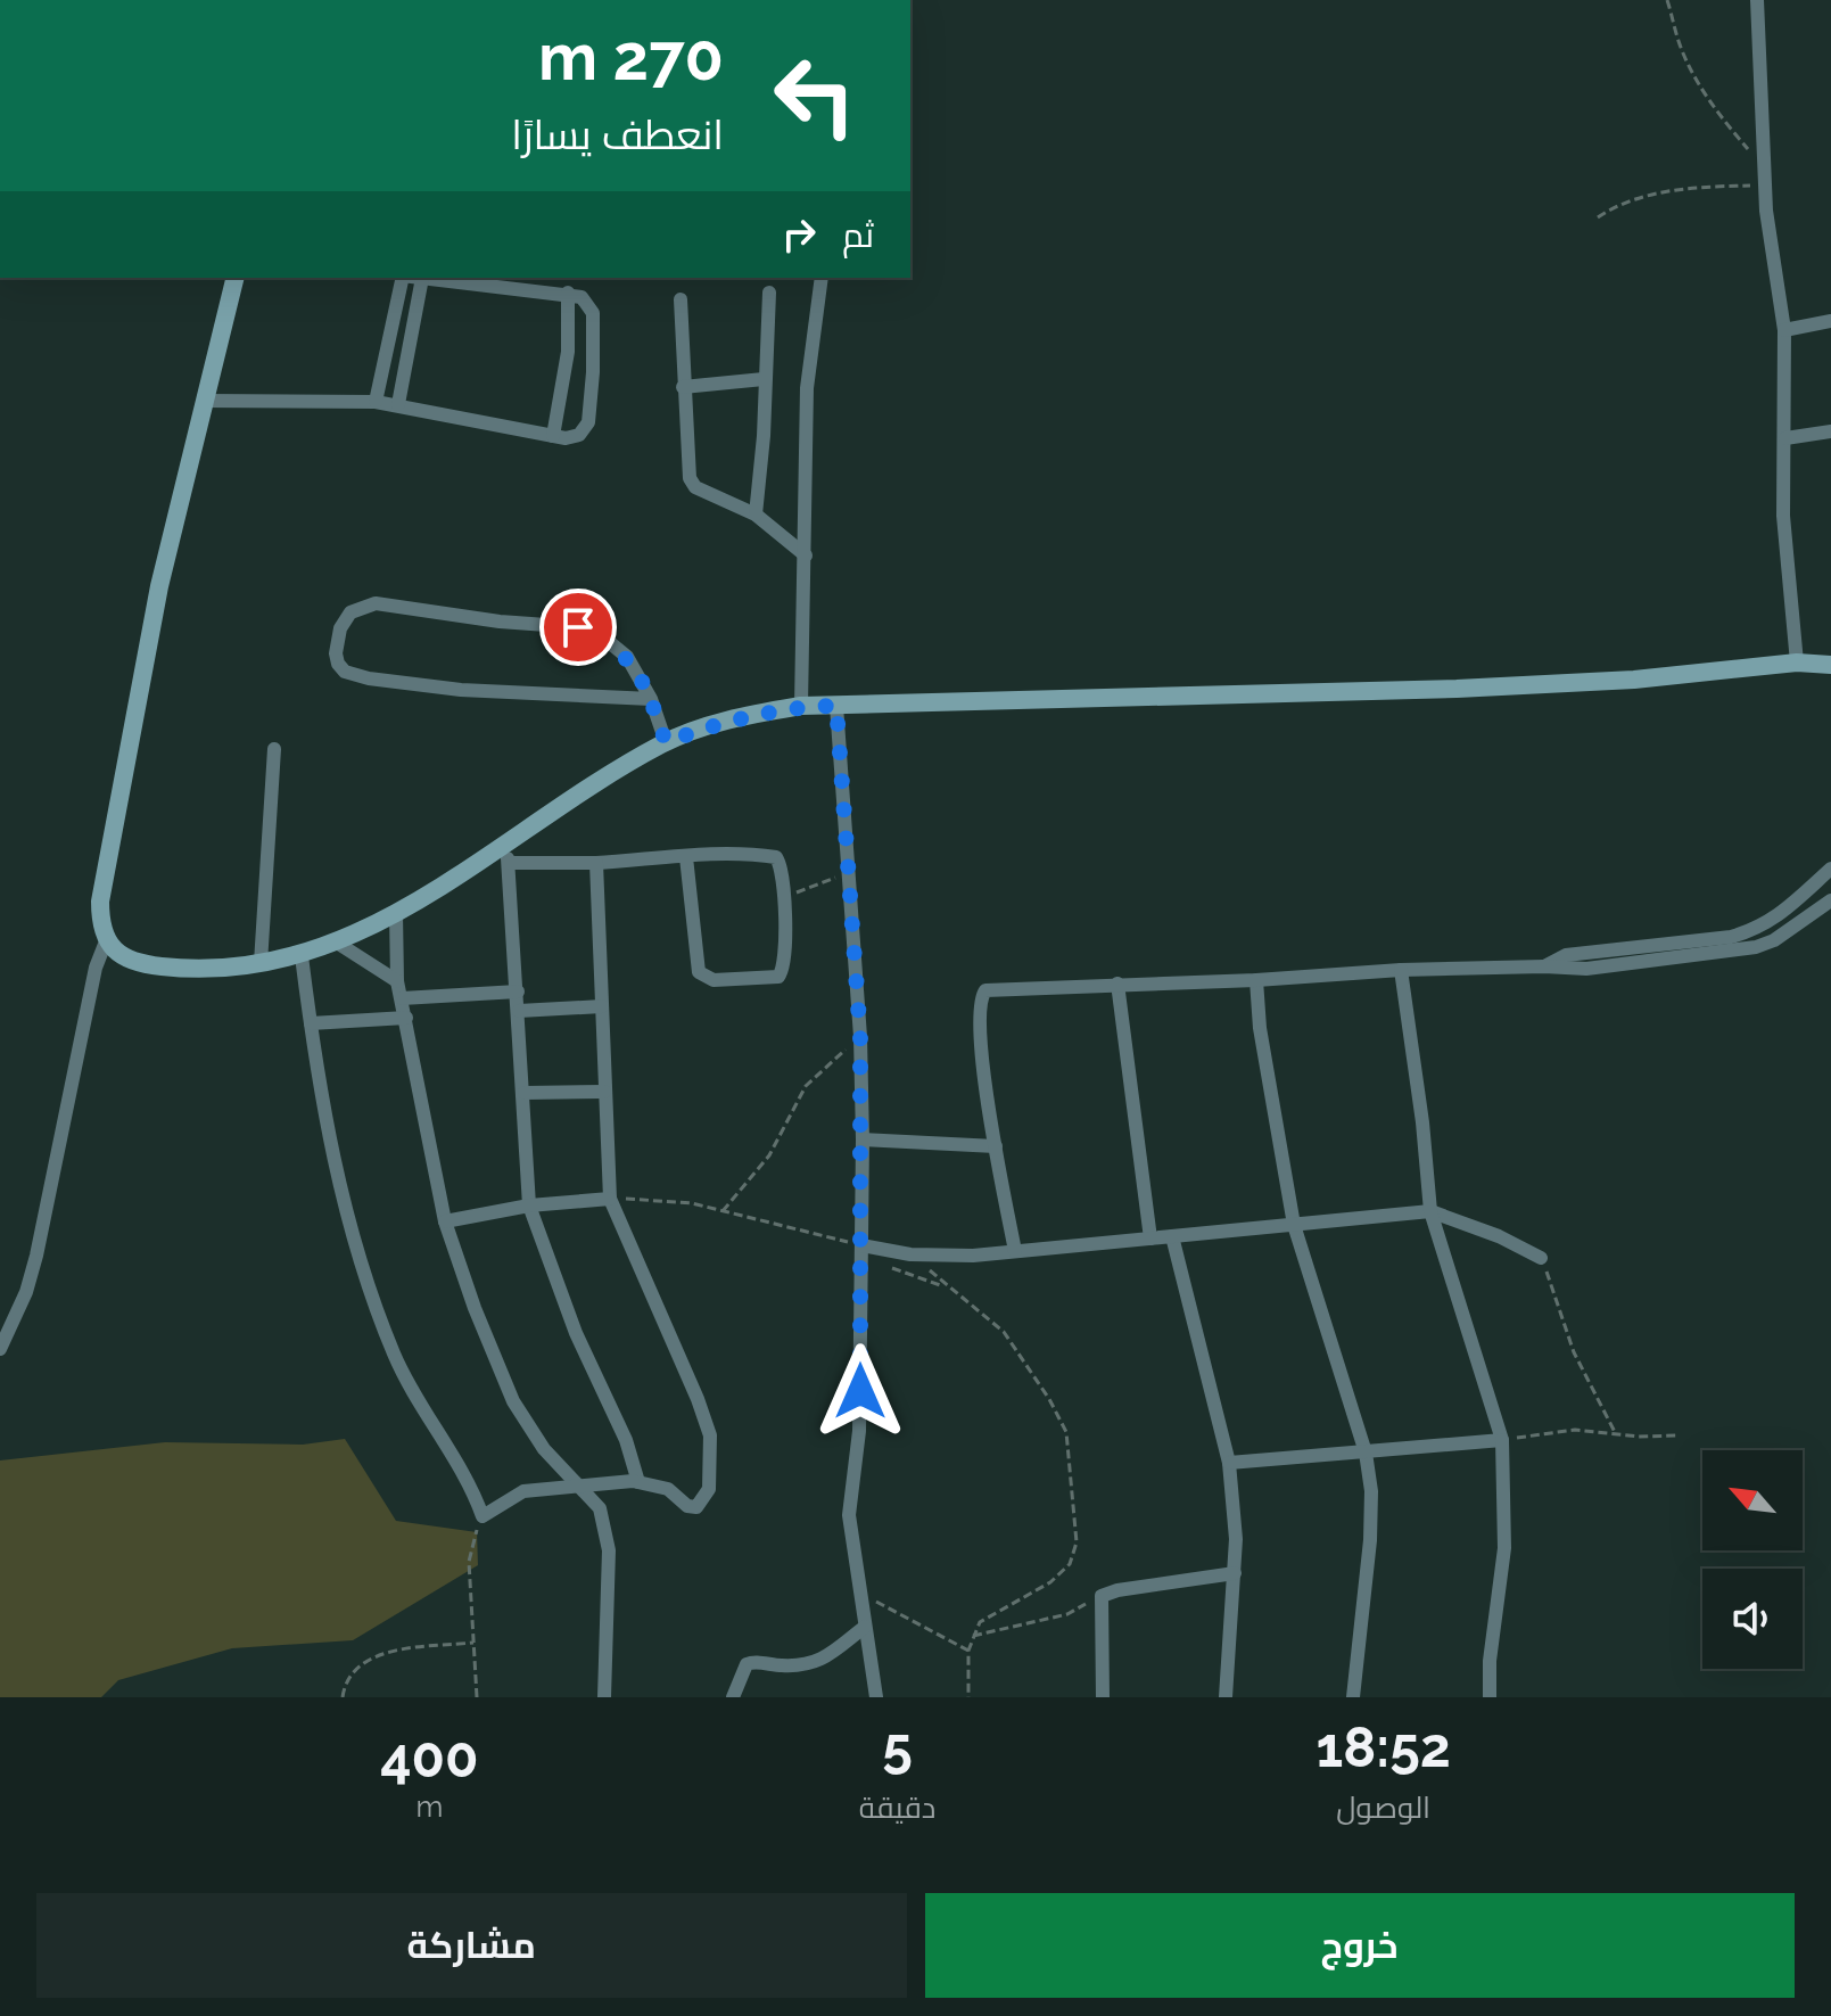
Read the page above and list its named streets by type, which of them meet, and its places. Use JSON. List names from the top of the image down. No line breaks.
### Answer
{"north":"top left","page":{"turn":["270 m","انعطف يسارًا"],"then":"ثم","eta":["18:52","الوصول","5","دقيقة","400","m"],"buttons":["خروج","مشاركة"]}}
